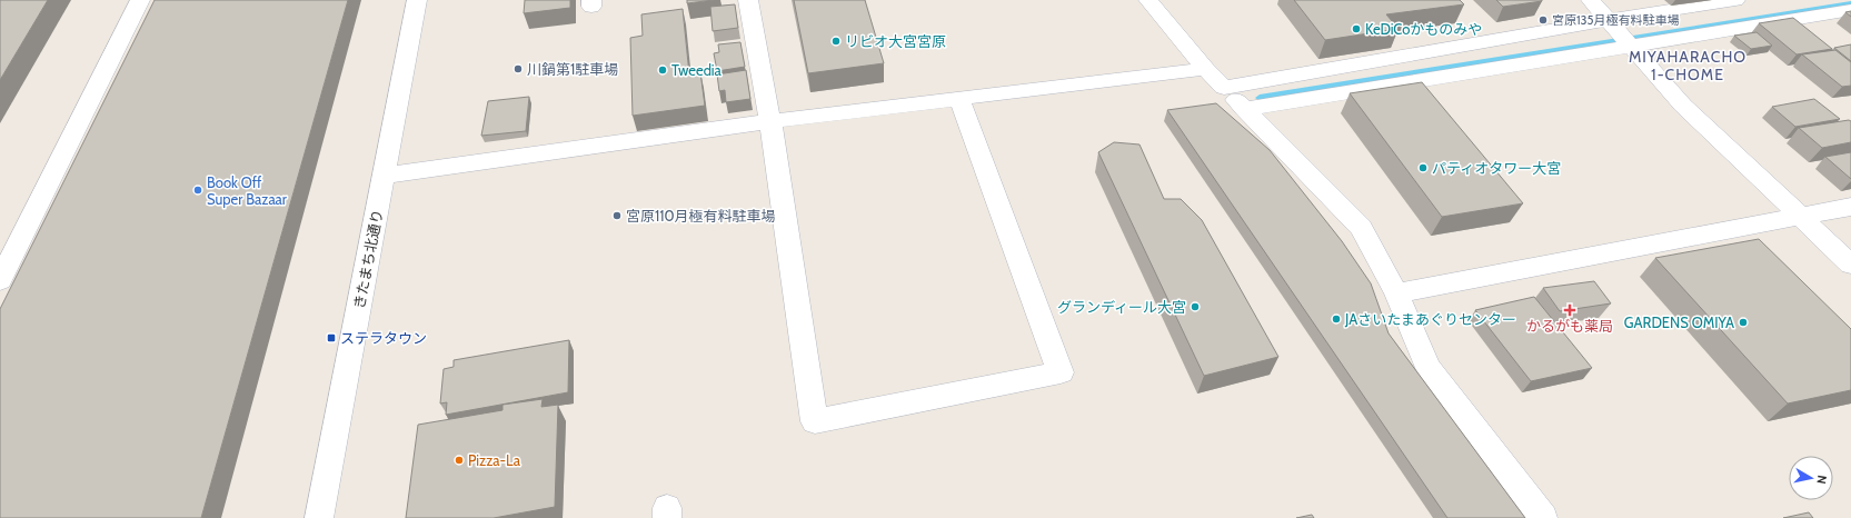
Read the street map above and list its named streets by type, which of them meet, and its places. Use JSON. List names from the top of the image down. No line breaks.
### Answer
{"streets":{"street":["きたまち北通り"]},"districts":["MIYAHARACHO 1-CHOME"],"places":{"other":["宮原135月極有料駐車場","KeDiCoかものみや","リビオ大宮宮原","川鍋第1駐車場","Tweedia","パティオタワー大宮","Book Off Super Bazaar","宮原110月極有料駐車場","グランディール大宮","JAさいたまあぐりセンター","GARDENS OMIYA","Pizza-La"],"health":["かるがも薬局"],"transit":["ステラタウン"]},"north":"right"}
